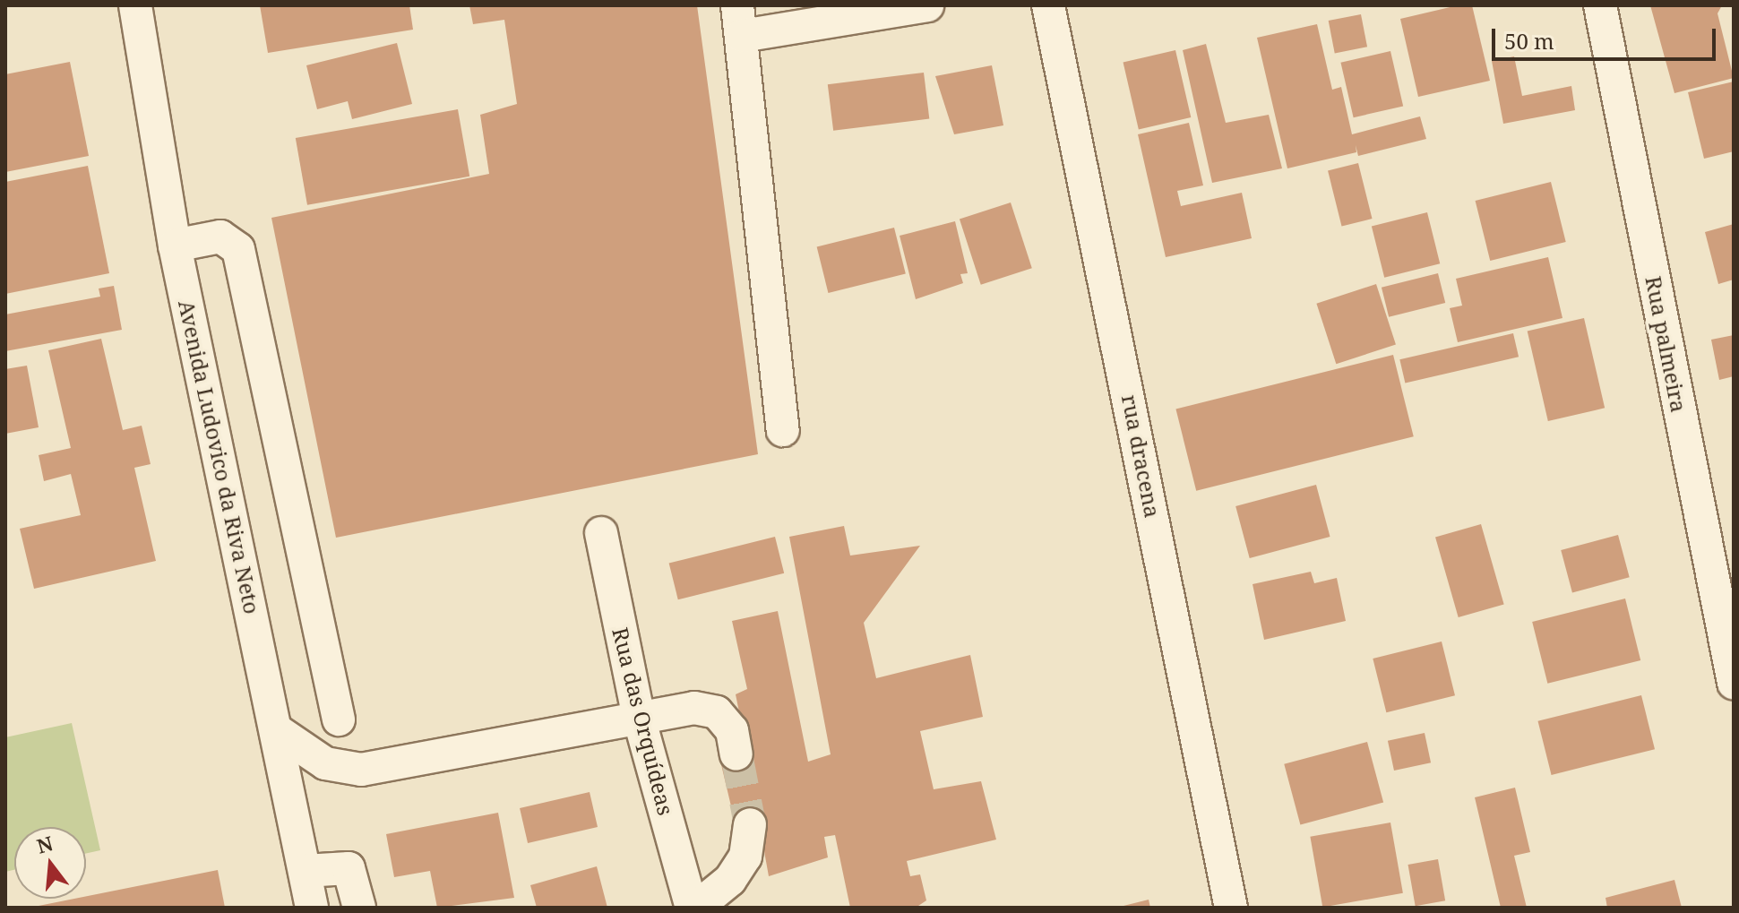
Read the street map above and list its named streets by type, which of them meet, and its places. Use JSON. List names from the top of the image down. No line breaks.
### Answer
{"streets":{"street":["Rua palmeira","rua dracena","Avenida Ludovico da Riva Neto","Rua das Orquídeas"]},"scale_bar":"50 m","north":"top"}
